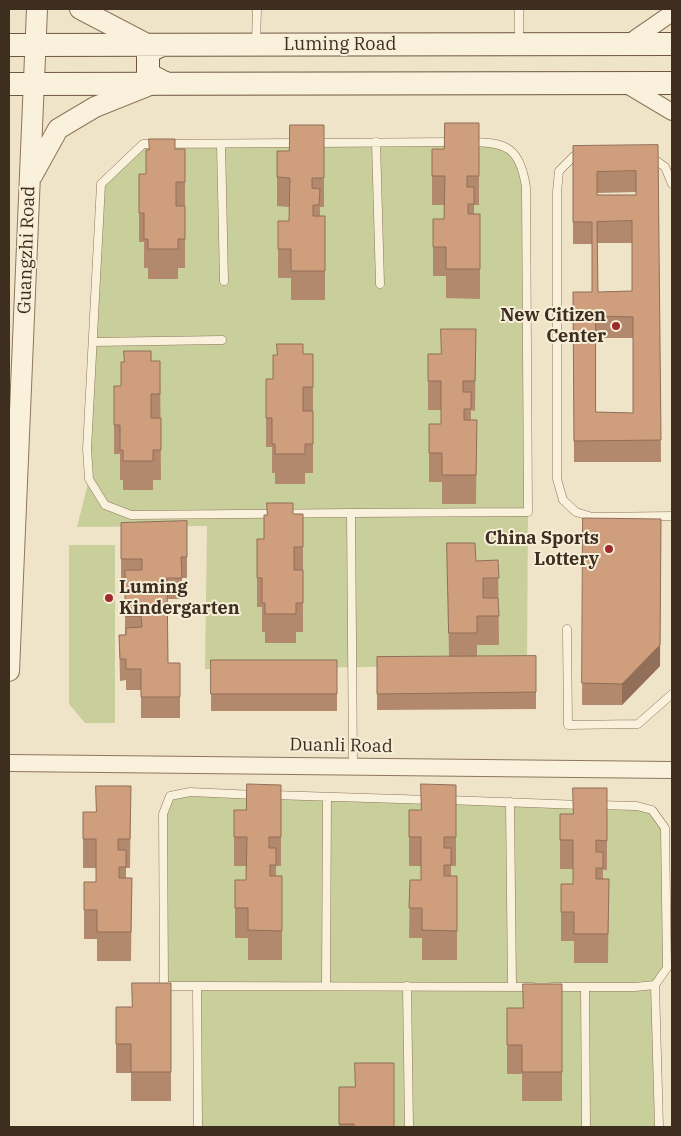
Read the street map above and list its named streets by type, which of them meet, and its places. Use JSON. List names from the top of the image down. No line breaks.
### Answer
{"streets":{"main road":["Luming Road"],"street":["Guangzhi Road","Duanli Road"]},"crossings":[["Luming Road","Guangzhi Road"]],"places":["New Citizen Center","China Sports Lottery","Luming Kindergarten"]}
